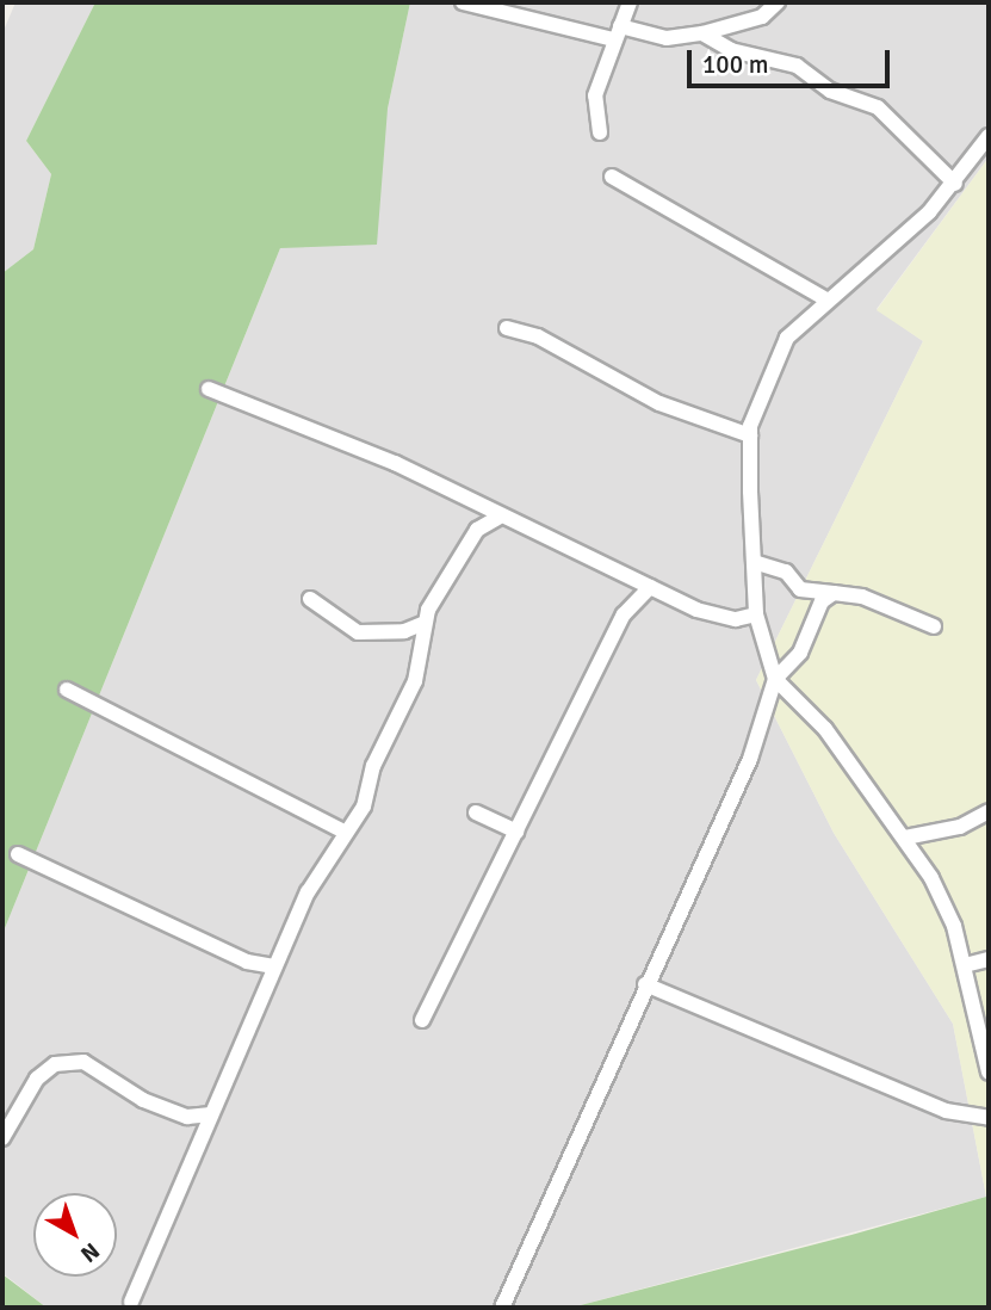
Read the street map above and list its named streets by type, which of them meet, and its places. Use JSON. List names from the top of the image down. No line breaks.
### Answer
{"scale_bar":"100 m","north":"bottom right"}
